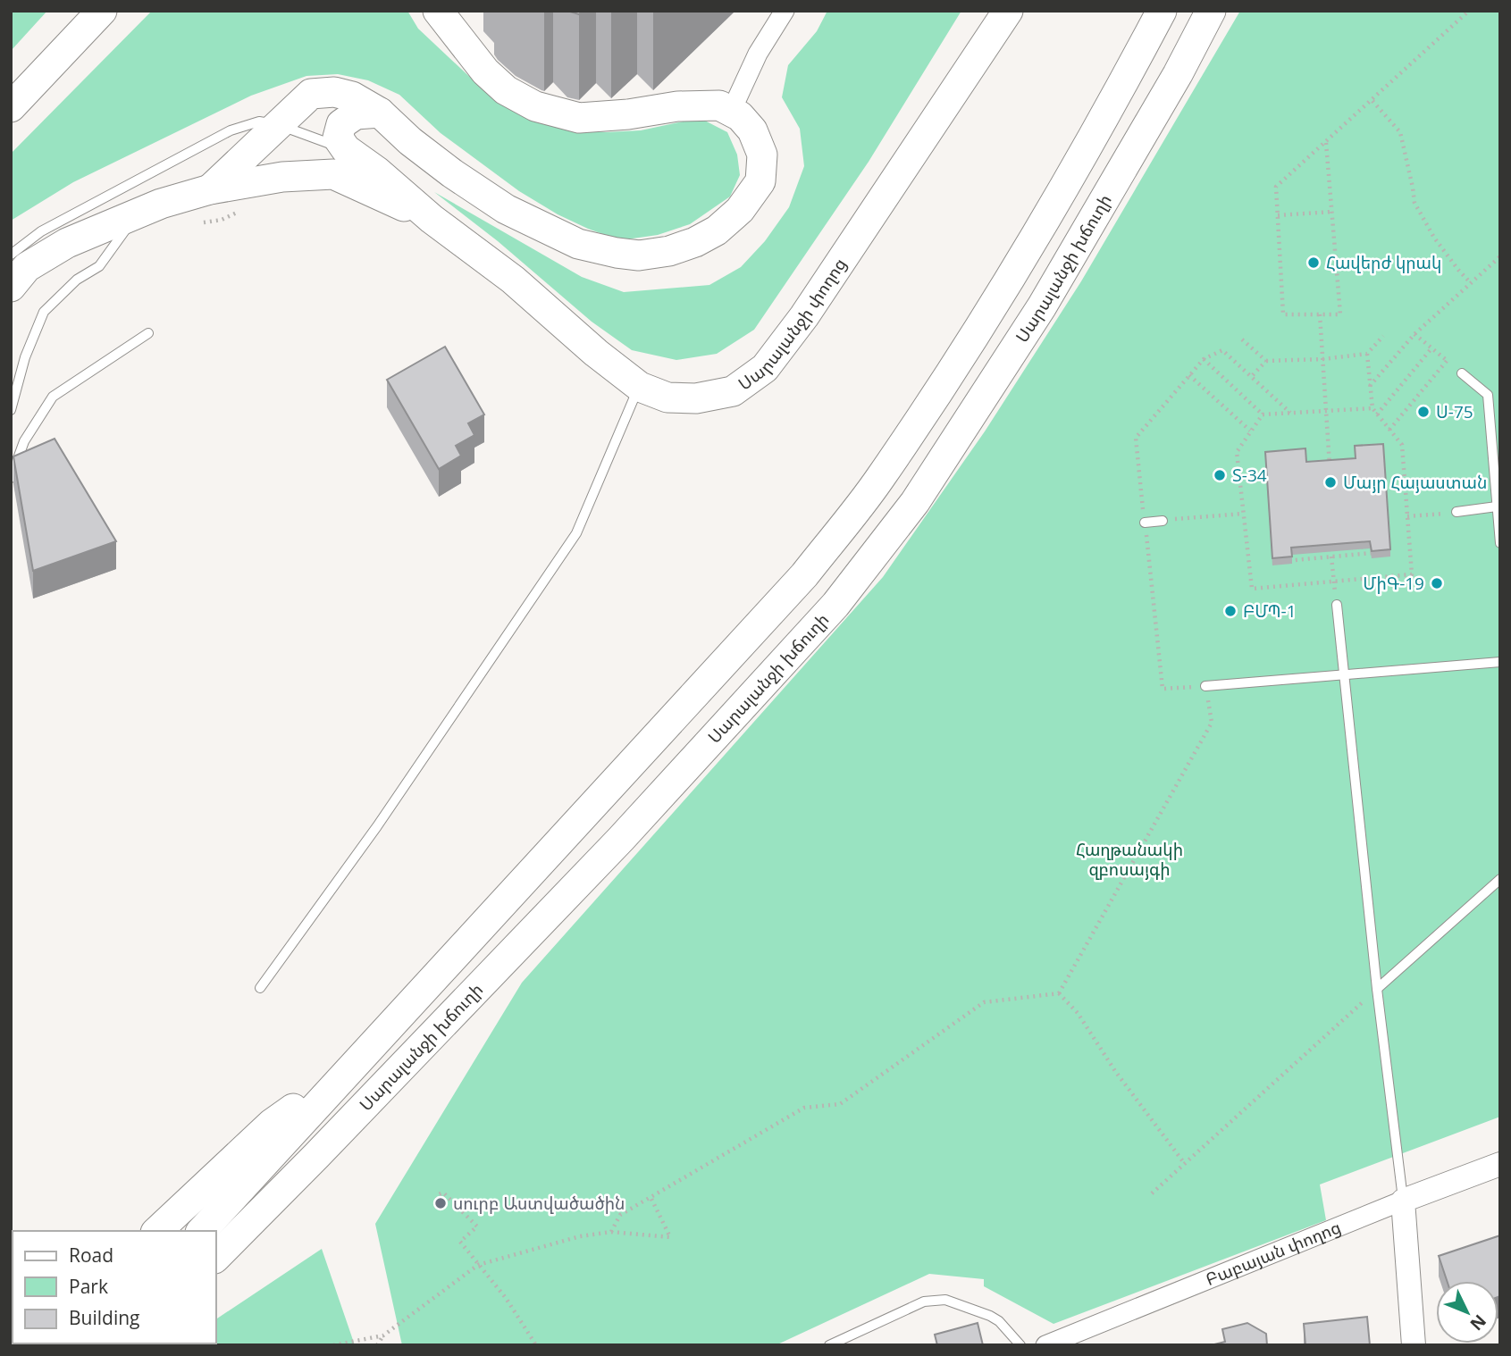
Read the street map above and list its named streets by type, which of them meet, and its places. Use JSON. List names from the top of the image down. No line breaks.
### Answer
{"streets":{"main road":["Սարալանջի խճուղի","Սարալանջի փողոց"],"street":["Բաբայան փողոց"]},"parks":["Հաղթանակի զբոսայգի"],"places":["Հավերժ կրակ","Ս-75","Տ-34","Մայր Հայաստան","ՄիԳ-19","ԲՄՊ-1","սուրբ Աստվածածին"],"legend":["Road","Park","Building"],"north":"bottom right"}
